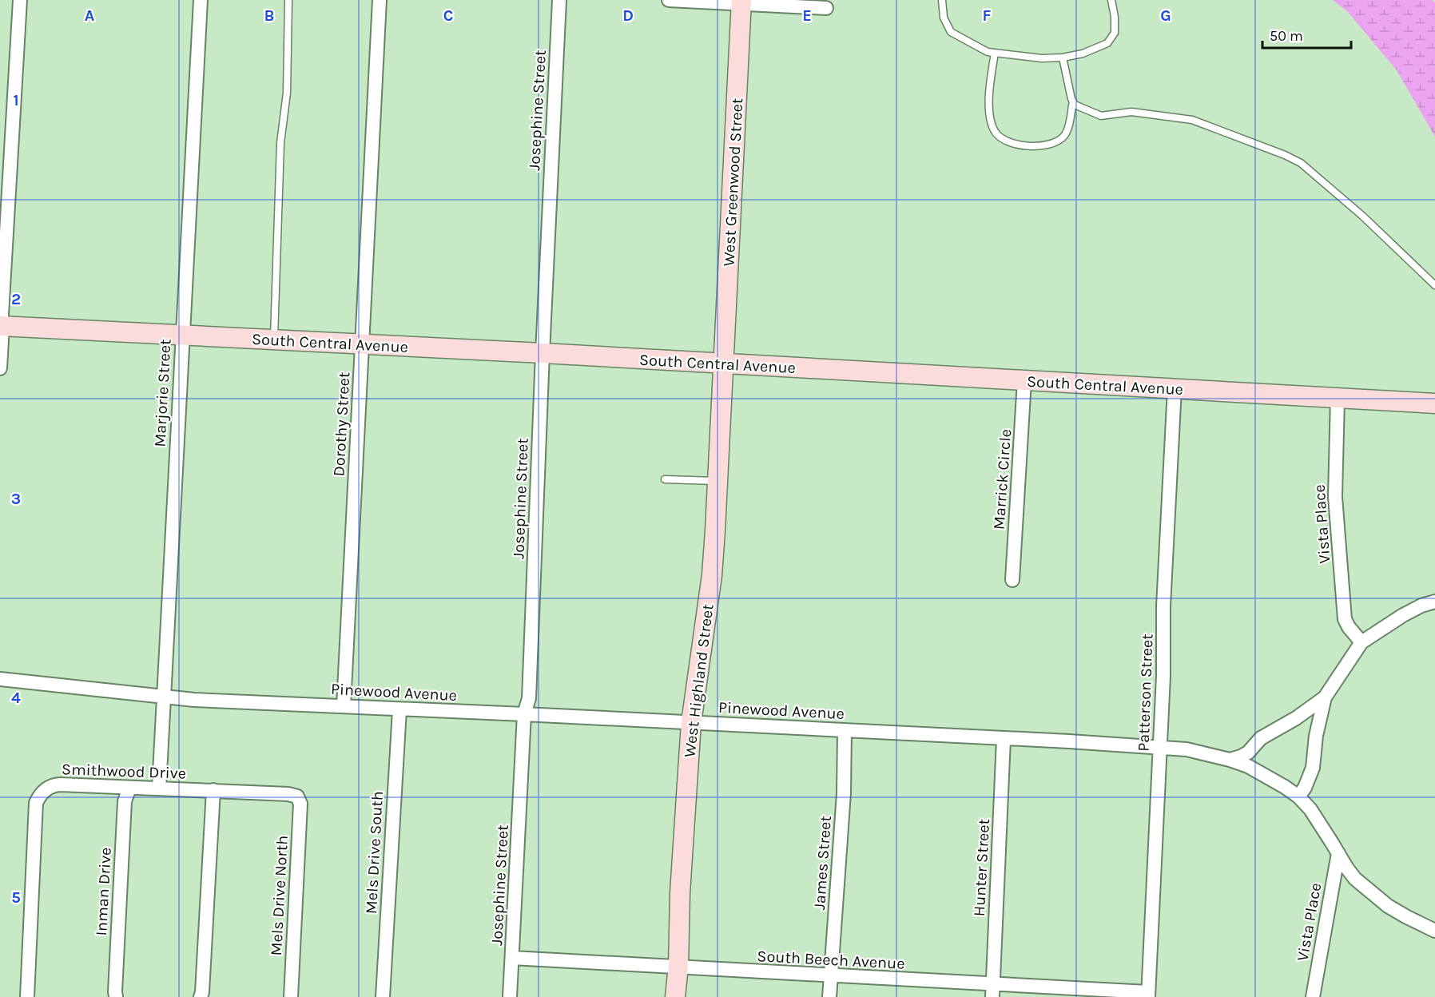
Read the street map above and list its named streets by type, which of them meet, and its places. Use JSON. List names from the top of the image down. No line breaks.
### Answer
{"streets":{"street":["Josephine Street","West Greenwood Street","South Central Avenue","Marjorie Street","Dorothy Street","Marrick Circle","Vista Place","West Highland Street","Pinewood Avenue","Patterson Street","Smithwood Drive","Mels Drive South","James Street","Hunter Street","Inman Drive","Mels Drive North","South Beech Avenue"]},"crossings":[["Josephine Street","South Central Avenue"],["Josephine Street","Pinewood Avenue"],["Josephine Street","South Beech Avenue"],["West Greenwood Street","South Central Avenue"],["West Greenwood Street","West Highland Street"],["South Central Avenue","Marjorie Street"],["South Central Avenue","Dorothy Street"],["South Central Avenue","Marrick Circle"],["South Central Avenue","Vista Place"],["South Central Avenue","West Highland Street"],["South Central Avenue","Patterson Street"],["Marjorie Street","Pinewood Avenue"],["Marjorie Street","Smithwood Drive"],["Dorothy Street","Pinewood Avenue"],["Vista Place","Pinewood Avenue"],["West Highland Street","Pinewood Avenue"],["West Highland Street","South Beech Avenue"],["Pinewood Avenue","Patterson Street"],["Pinewood Avenue","Mels Drive South"],["Pinewood Avenue","James Street"],["Pinewood Avenue","Hunter Street"],["Patterson Street","South Beech Avenue"],["Smithwood Drive","Inman Drive"],["Smithwood Drive","Mels Drive North"],["James Street","South Beech Avenue"],["Hunter Street","South Beech Avenue"]],"scale_bar":"50 m","grid":{"columns":["A","B","C","D","E","F","G"],"rows":["1","2","3","4","5"]}}
